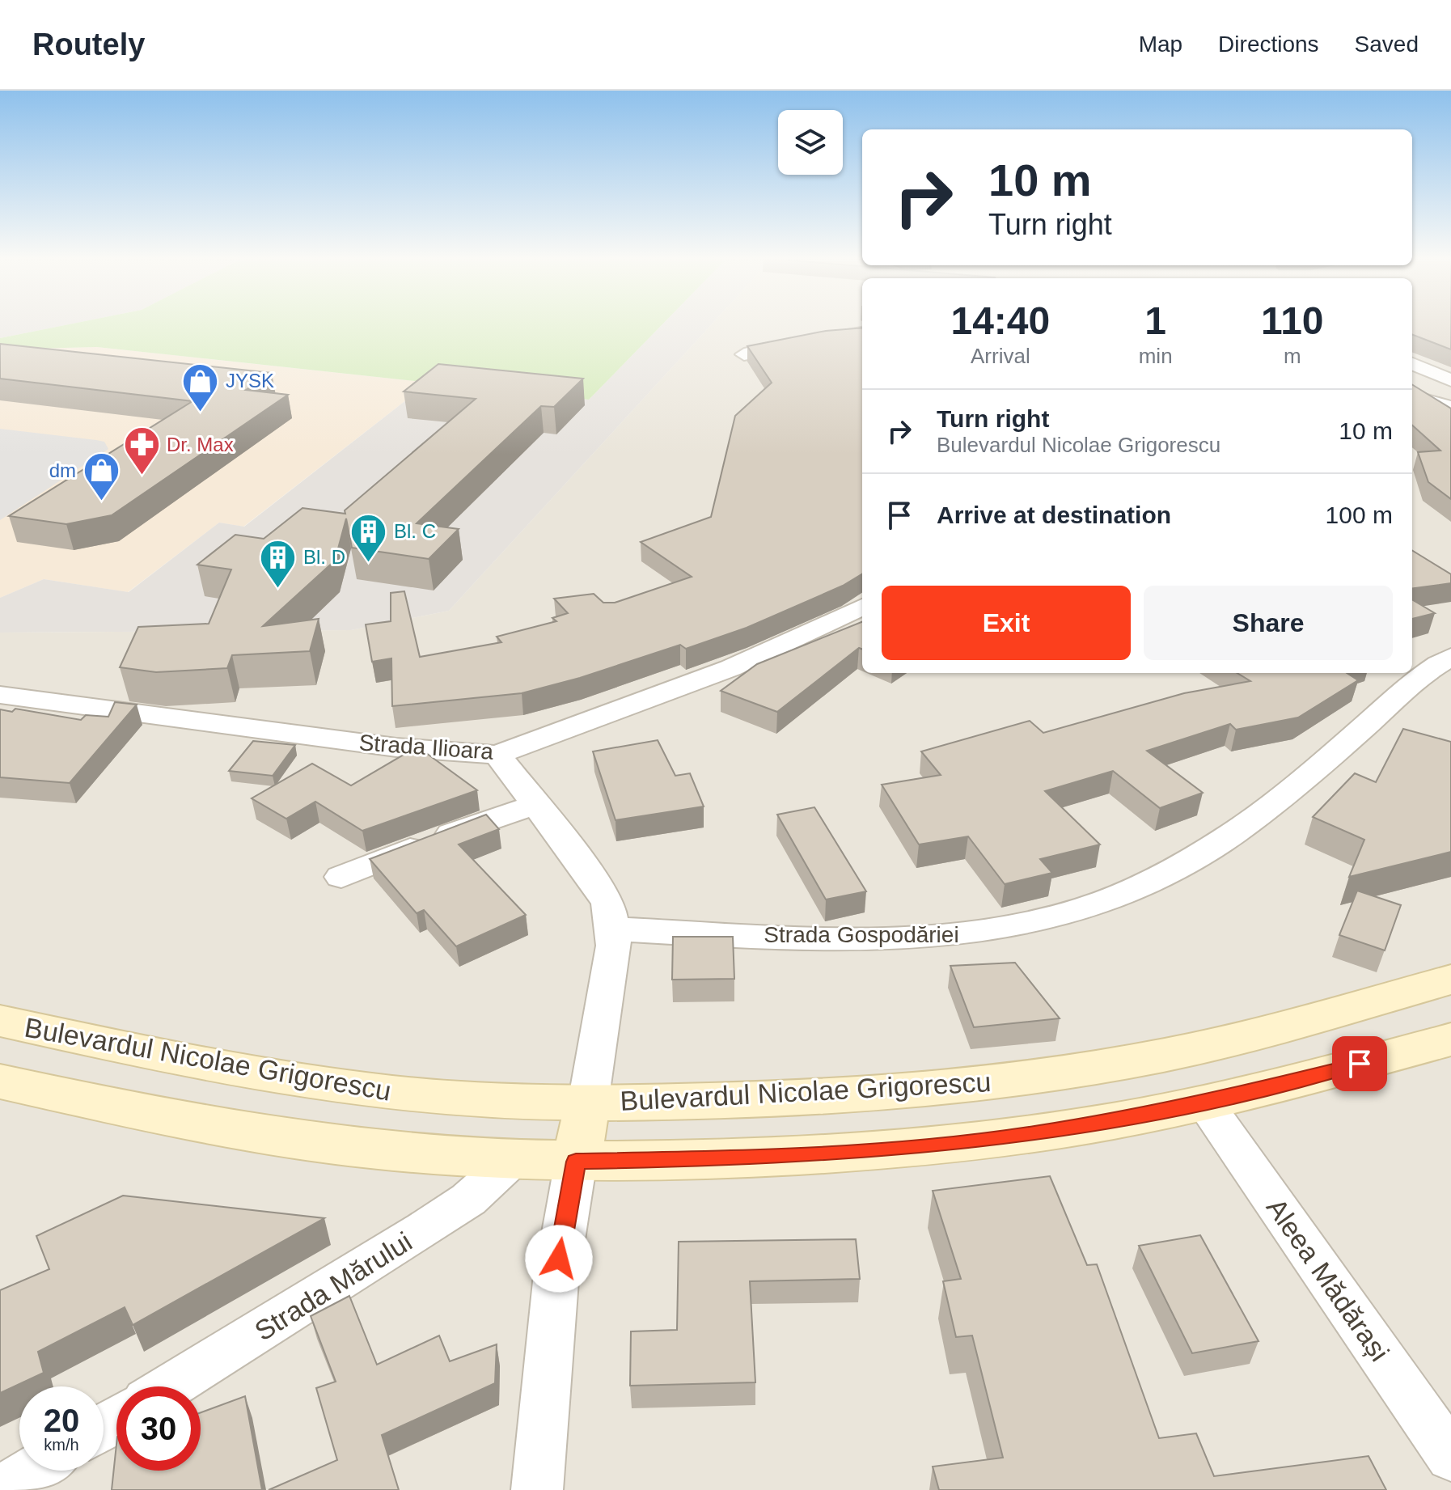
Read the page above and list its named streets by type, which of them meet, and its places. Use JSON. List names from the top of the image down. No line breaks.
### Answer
{"streets":{"main road":["Bulevardul Nicolae Grigorescu"],"street":["Strada Ilioara","Strada Gospodăriei","Aleea Mădărași","Strada Mărului"]},"places":{"shop":["JYSK","dm"],"pharmacy":["Dr. Max"],"building":["Bl. C","Bl. D"]},"page":{"header":"Routely","nav":["Map","Directions","Saved"],"turn":["10 m","Turn right"],"eta":["14:40","Arrival","1","min","110","m"],"list":[{"name":"Turn right","note":"Bulevardul Nicolae Grigorescu","value":"10 m"},{"name":"Arrive at destination","value":"100 m"}],"buttons":["Exit","Share"],"speed":"20 km/h","limit":"30"}}
